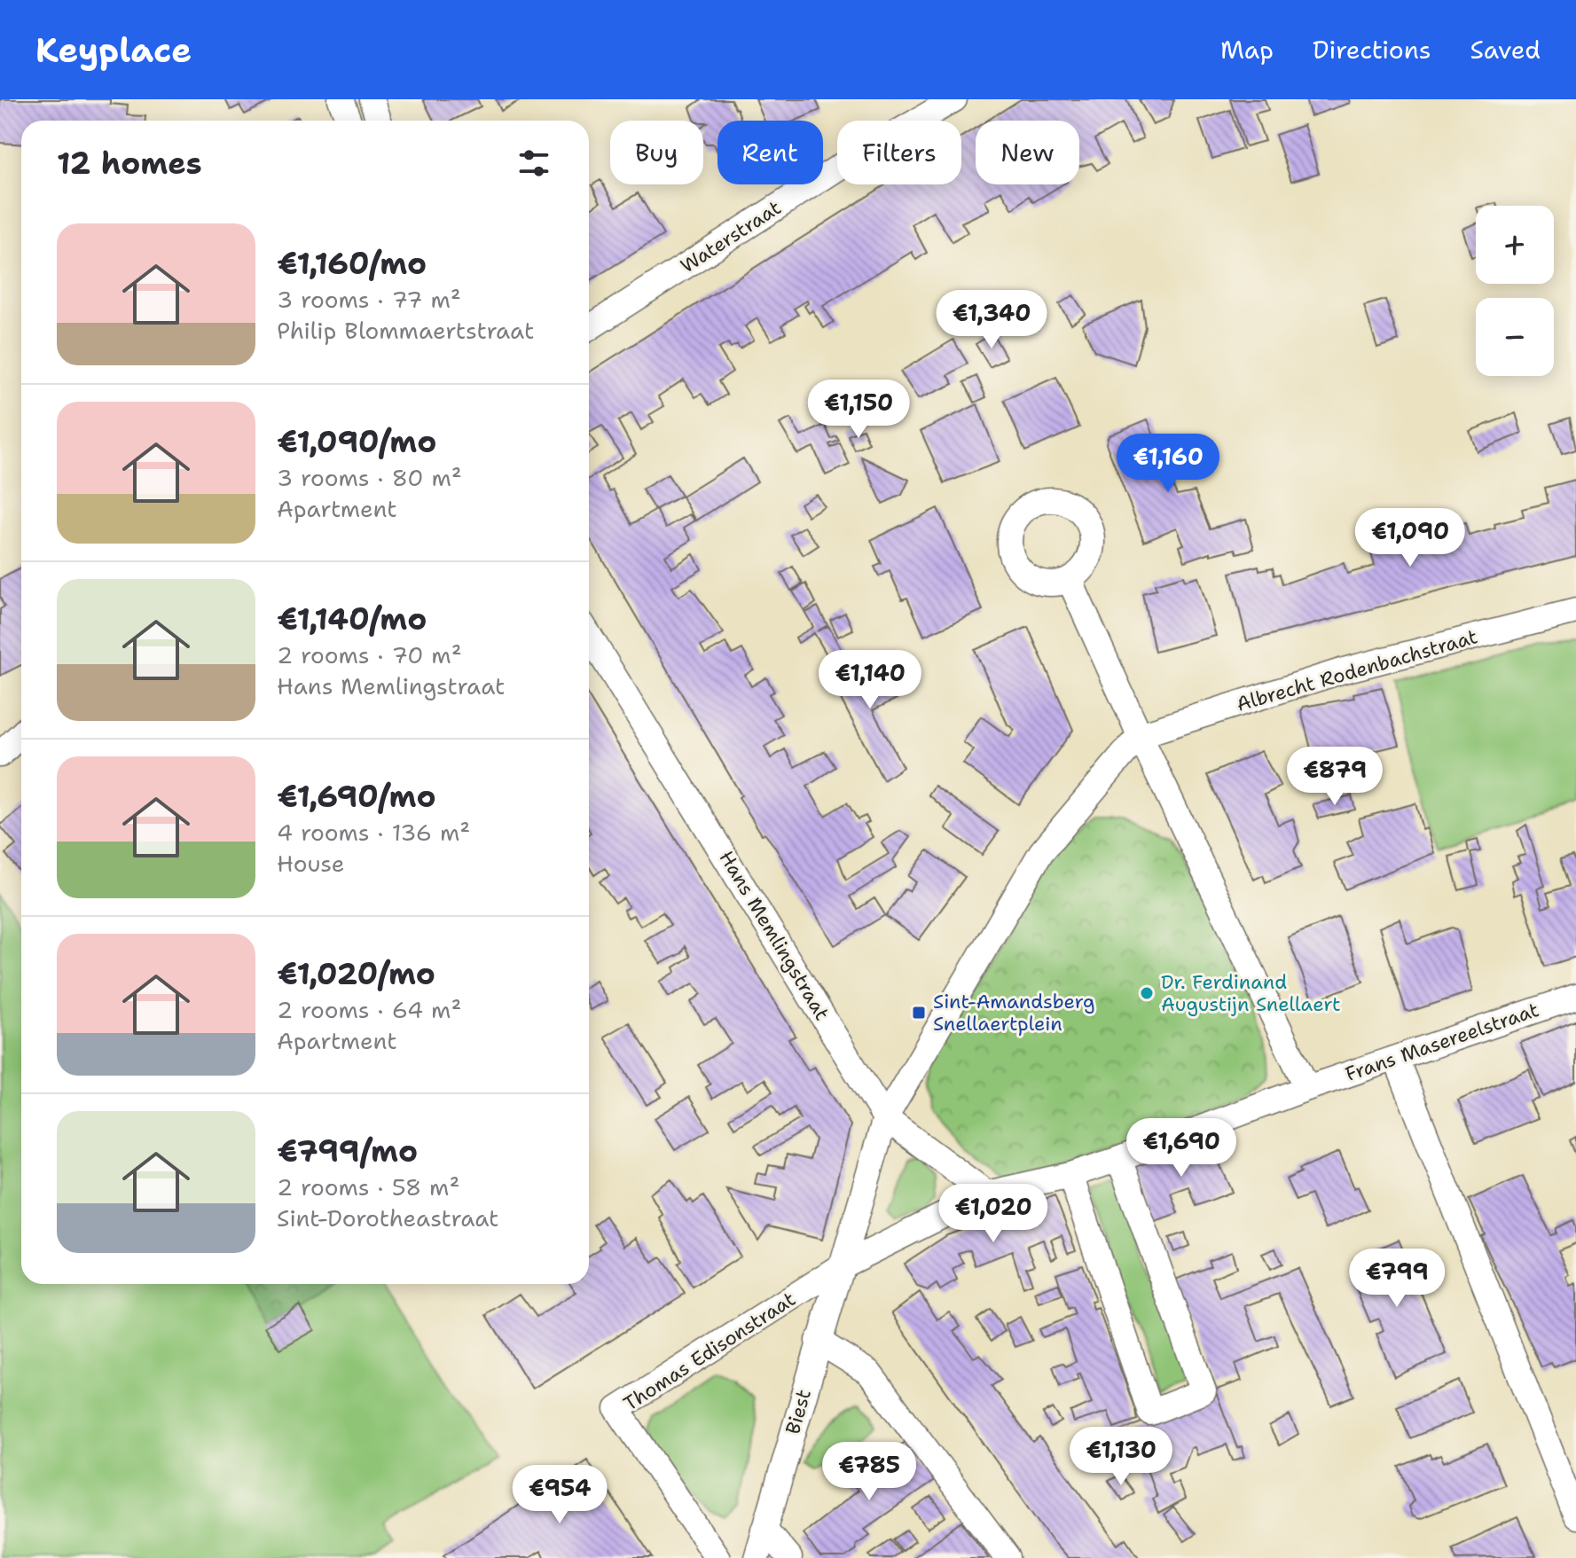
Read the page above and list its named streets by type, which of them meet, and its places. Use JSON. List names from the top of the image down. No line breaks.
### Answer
{"streets":{"street":["Waterstraat","Albrecht Rodenbachstraat","Hans Memlingstraat","Frans Masereelstraat","Thomas Edisonstraat","Biest"]},"crossings":[["Frans Masereelstraat","Thomas Edisonstraat"],["Frans Masereelstraat","Biest"],["Thomas Edisonstraat","Biest"]],"places":{"other":["Dr. Ferdinand Augustijn Snellaert"],"transit":["Sint-Amandsberg Snellaertplein"]},"page":{"header":"Keyplace","nav":["Map","Directions","Saved"],"chip":["Buy","Rent","Filters","New"],"heading":"12 homes","map_buttons":["+","−"],"list":[{"name":"€1,160/mo","note":"3 rooms · 77 m² · Philip Blommaertstraat"},{"name":"€1,090/mo","note":"3 rooms · 80 m² · Apartment"},{"name":"€1,140/mo","note":"2 rooms · 70 m² · Hans Memlingstraat"},{"name":"€1,690/mo","note":"4 rooms · 136 m² · House"},{"name":"€1,020/mo","note":"2 rooms · 64 m² · Apartment"},{"name":"€799/mo","note":"2 rooms · 58 m² · Sint-Dorotheastraat"}],"price":["€1,340","€1,150","€1,160","€1,090","€1,140","€879","€1,690","€1,020","€799","€1,130","€785","€954"]}}
